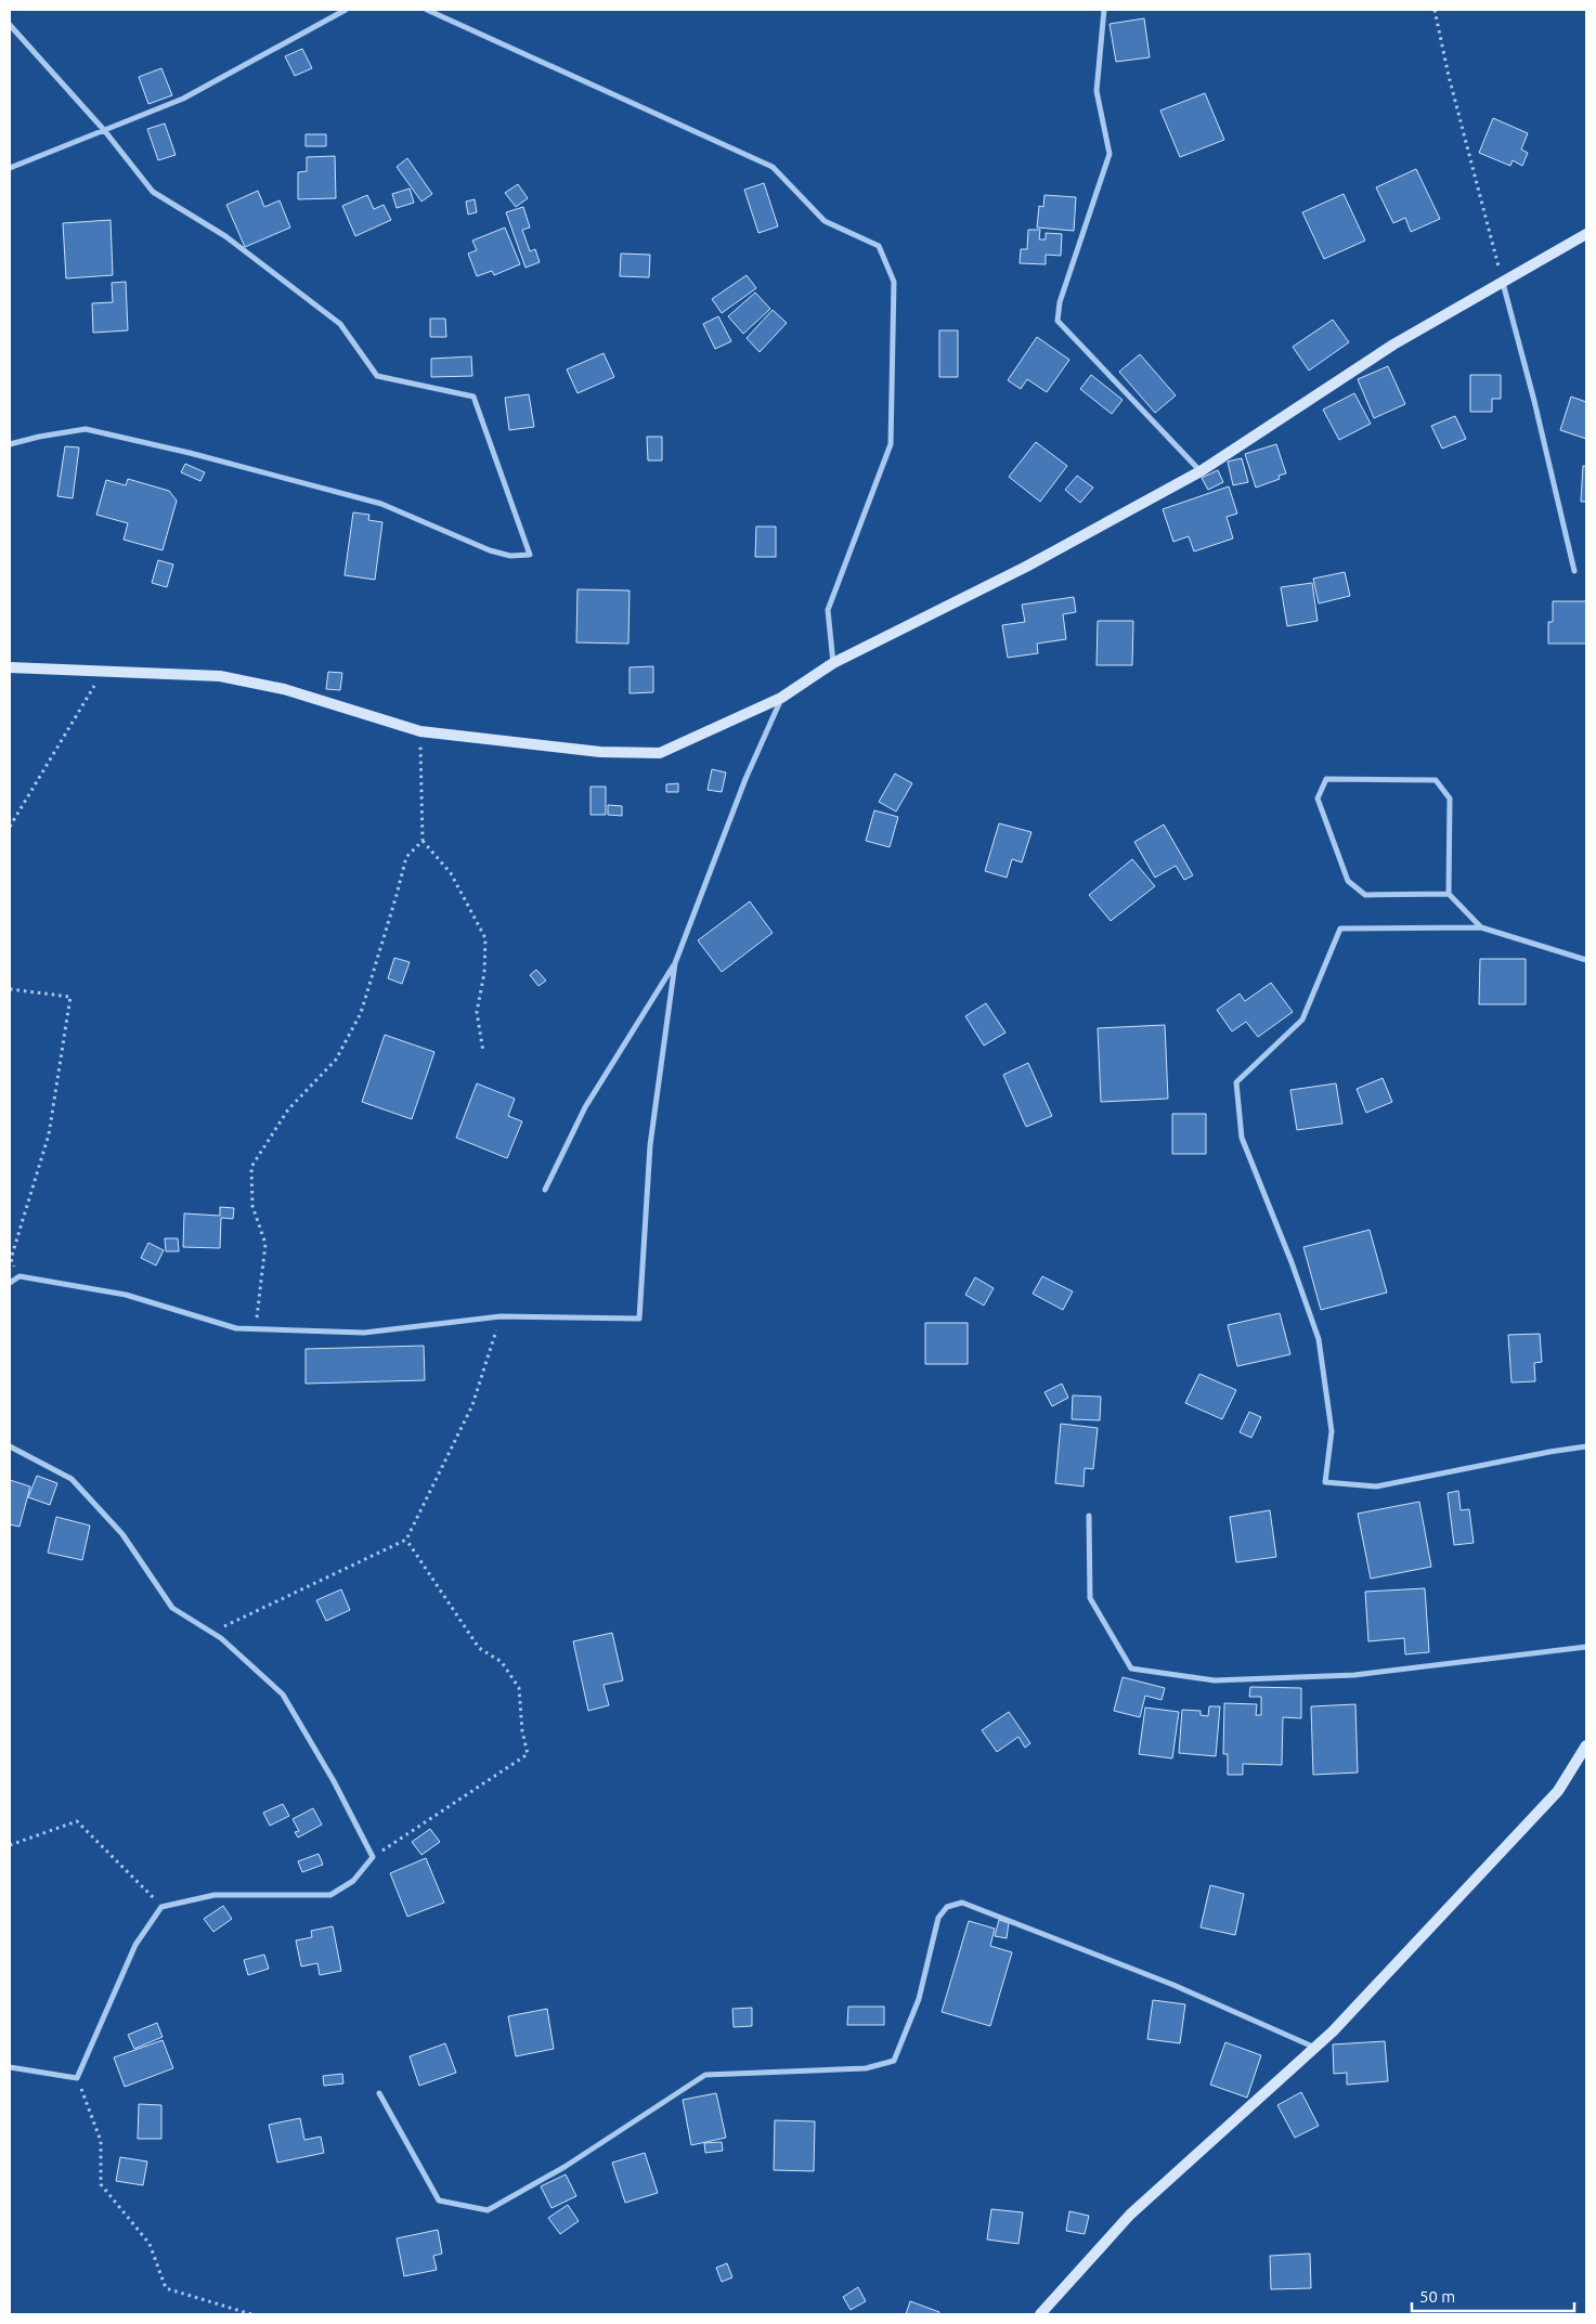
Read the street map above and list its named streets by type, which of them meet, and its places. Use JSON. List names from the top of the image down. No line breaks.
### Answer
{"scale_bar":"50 m"}
